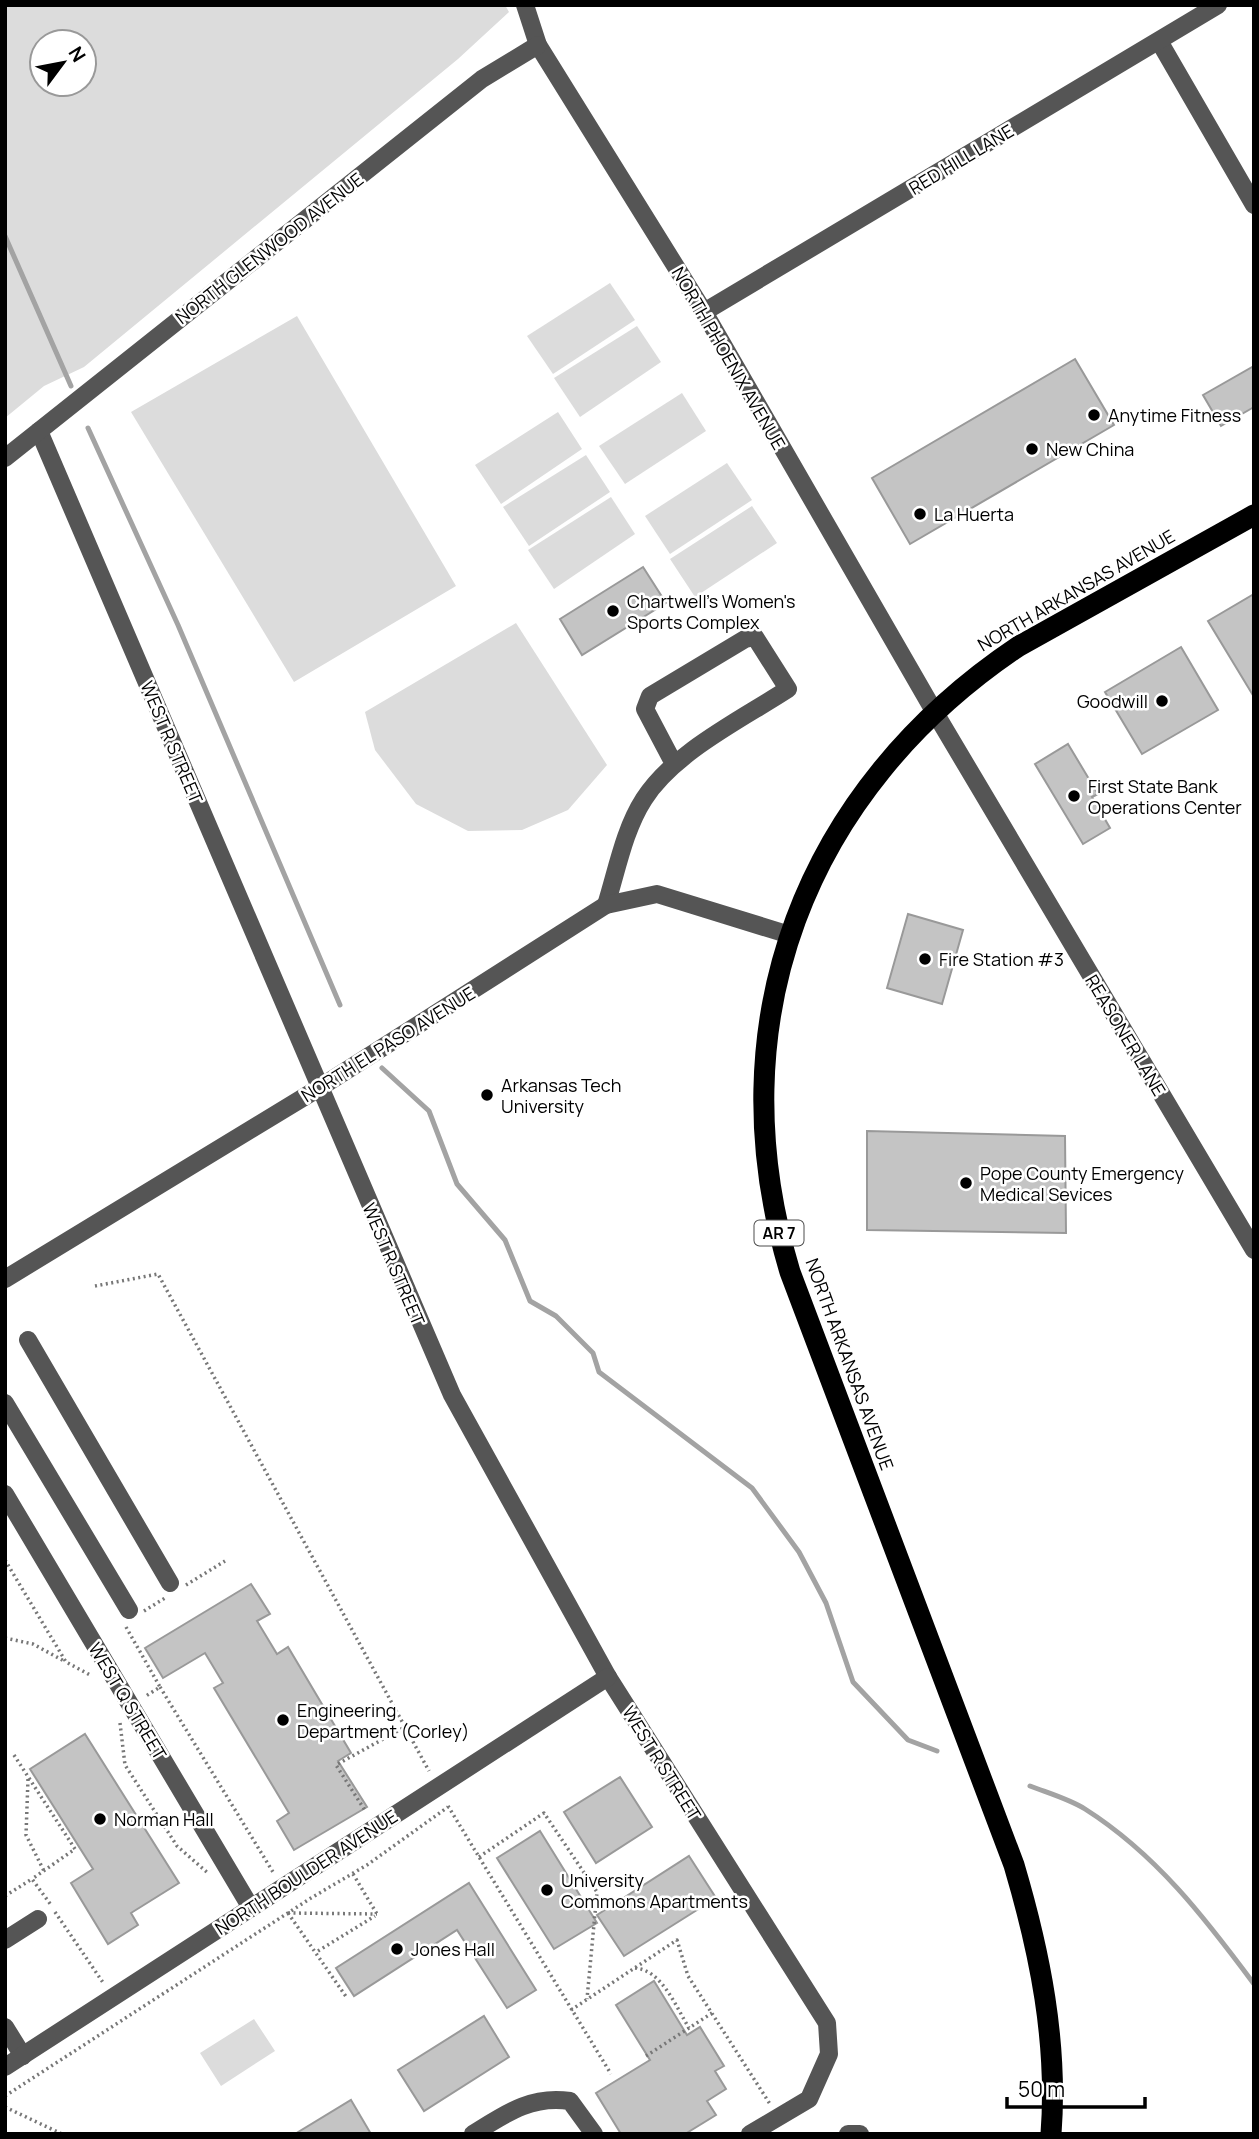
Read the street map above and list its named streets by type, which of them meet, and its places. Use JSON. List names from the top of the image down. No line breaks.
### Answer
{"streets":{"highway":["NORTH ARKANSAS AVENUE","AR 7"],"street":["RED HILL LANE","NORTH GLENWOOD AVENUE","NORTH PHOENIX AVENUE","WEST R STREET","REASONER LANE","NORTH EL PASO AVENUE","WEST Q STREET","NORTH BOULDER AVENUE"]},"crossings":[["RED HILL LANE","NORTH PHOENIX AVENUE"],["NORTH GLENWOOD AVENUE","NORTH PHOENIX AVENUE"],["NORTH GLENWOOD AVENUE","WEST R STREET"],["NORTH PHOENIX AVENUE","NORTH ARKANSAS AVENUE"],["NORTH PHOENIX AVENUE","REASONER LANE"],["NORTH ARKANSAS AVENUE","REASONER LANE"],["NORTH ARKANSAS AVENUE","NORTH EL PASO AVENUE"],["WEST R STREET","NORTH EL PASO AVENUE"],["WEST R STREET","NORTH BOULDER AVENUE"],["WEST Q STREET","NORTH BOULDER AVENUE"]],"places":["Anytime Fitness","New China","La Huerta","Chartwell's Women's Sports Complex","Goodwill","First State Bank Operations Center","Fire Station #3","Arkansas Tech University","Pope County Emergency Medical Sevices","Engineering Department (Corley)","Norman Hall","University Commons Apartments","Jones Hall"],"scale_bar":"50 m","north":"top right"}
